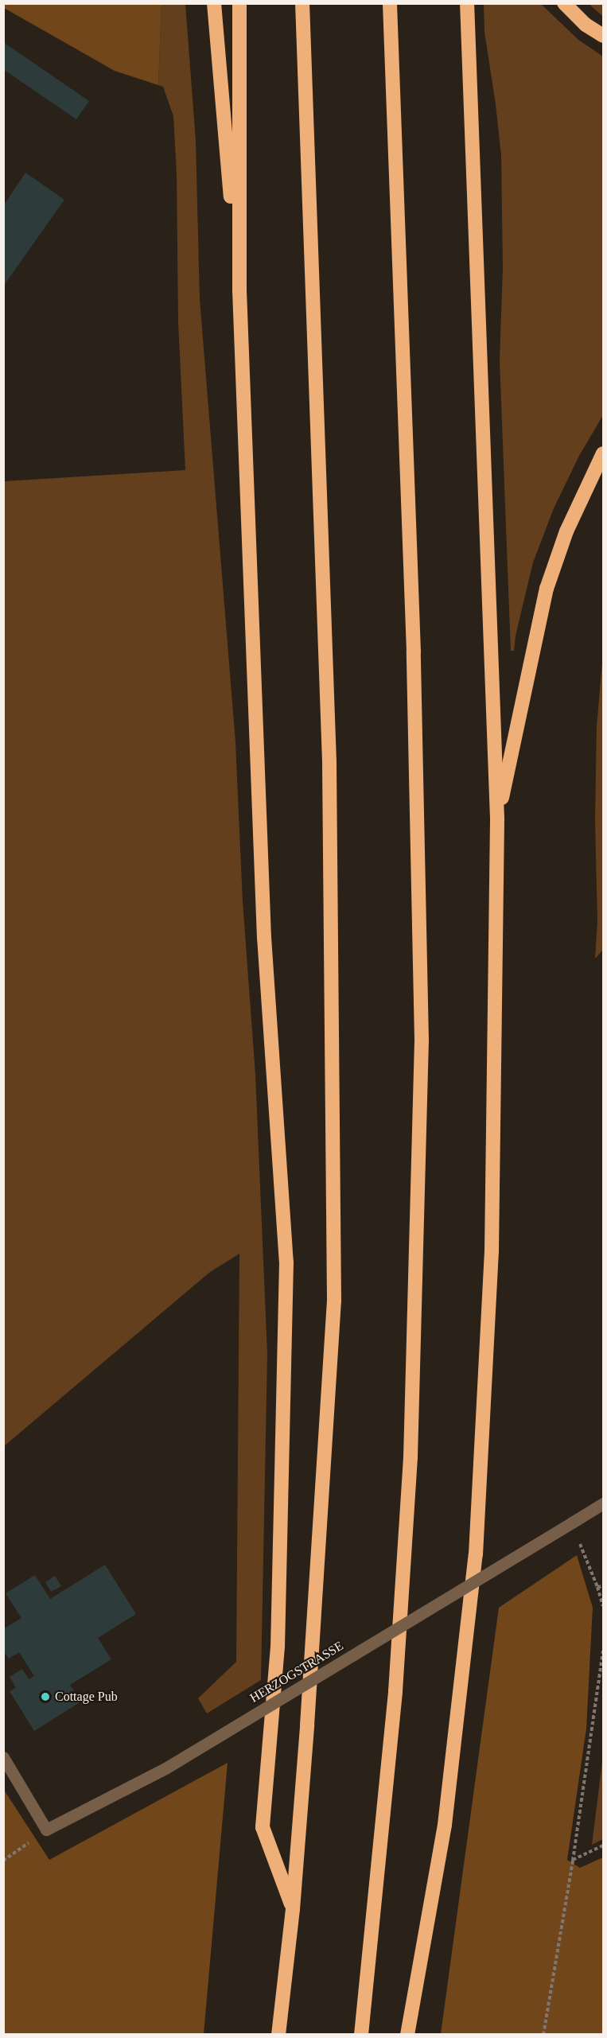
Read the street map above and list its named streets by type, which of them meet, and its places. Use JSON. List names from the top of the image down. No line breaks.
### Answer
{"streets":{"street":["HERZOGSTRASSE"]},"places":["Cottage Pub"]}
